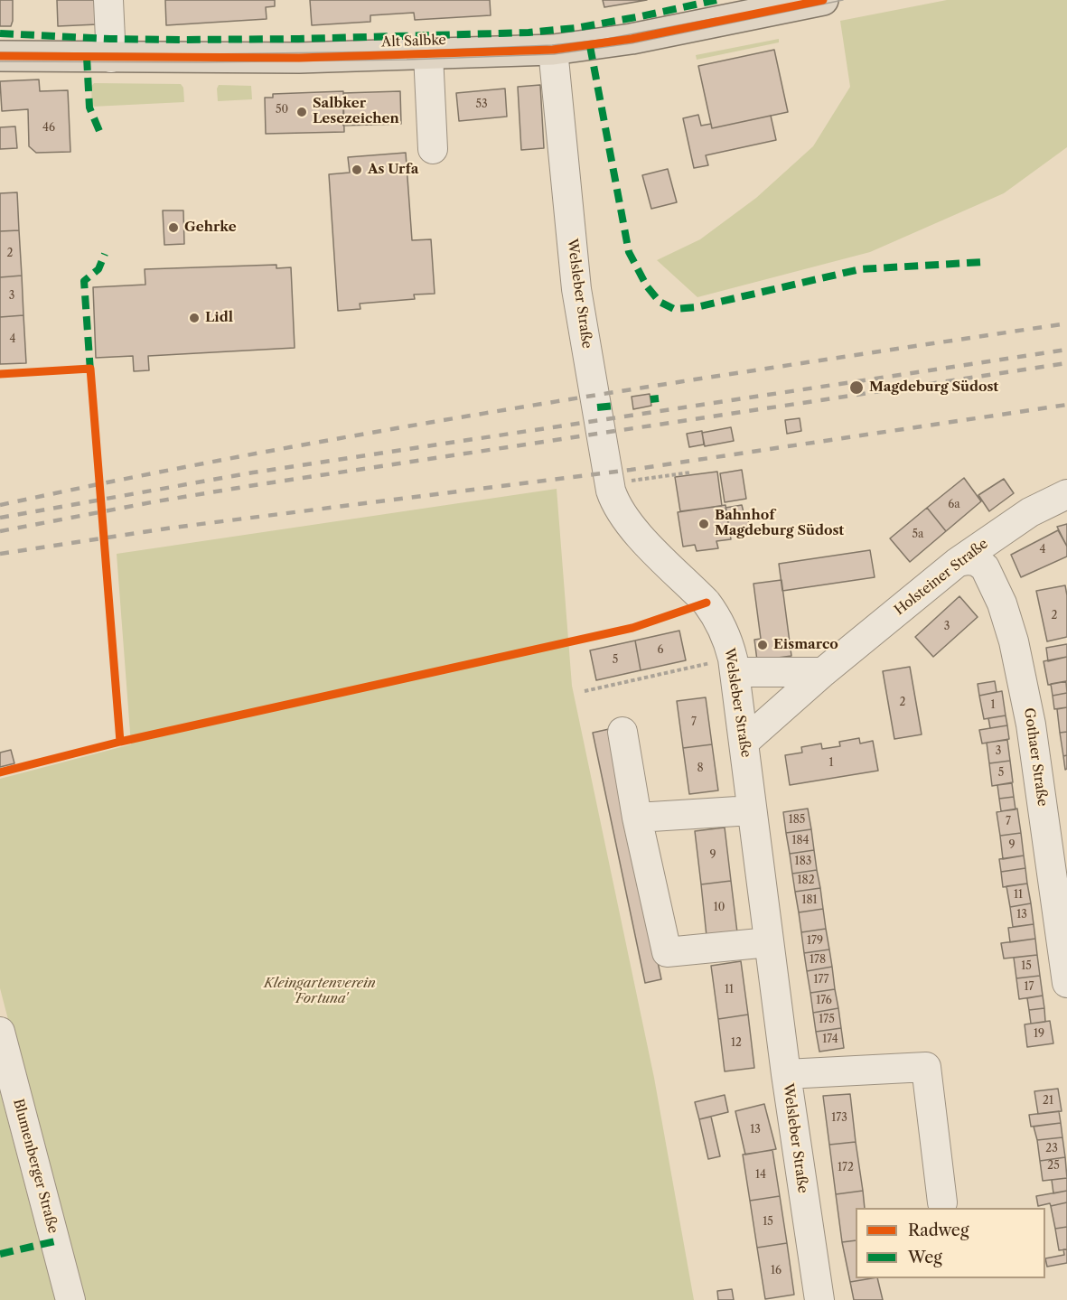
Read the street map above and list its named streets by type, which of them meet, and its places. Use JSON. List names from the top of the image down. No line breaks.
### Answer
{"streets":{"main road":["Alt Salbke"],"street":["Welsleber Straße","Holsteiner Straße","Gothaer Straße","Blumenberger Straße"]},"crossings":[["Alt Salbke","Welsleber Straße"],["Welsleber Straße","Holsteiner Straße"],["Holsteiner Straße","Gothaer Straße"]],"parks":["Kleingartenverein 'Fortuna'"],"places":["Salbker Lesezeichen","As Urfa","Gehrke","Lidl","Magdeburg Südost","Bahnhof Magdeburg Südost","Eismarco"],"house_numbers":["53","50","46","2","3","4","6a","5a","4","2","3","6","5","2","1","7","3","1","8","5","185","7","184","9","9","183","182","11","181","10","13","179","178","15","177","17","11","176","175","19","174","12","21","173","13","23","25","172","14","15","16"],"legend":["Radweg","Weg"]}
